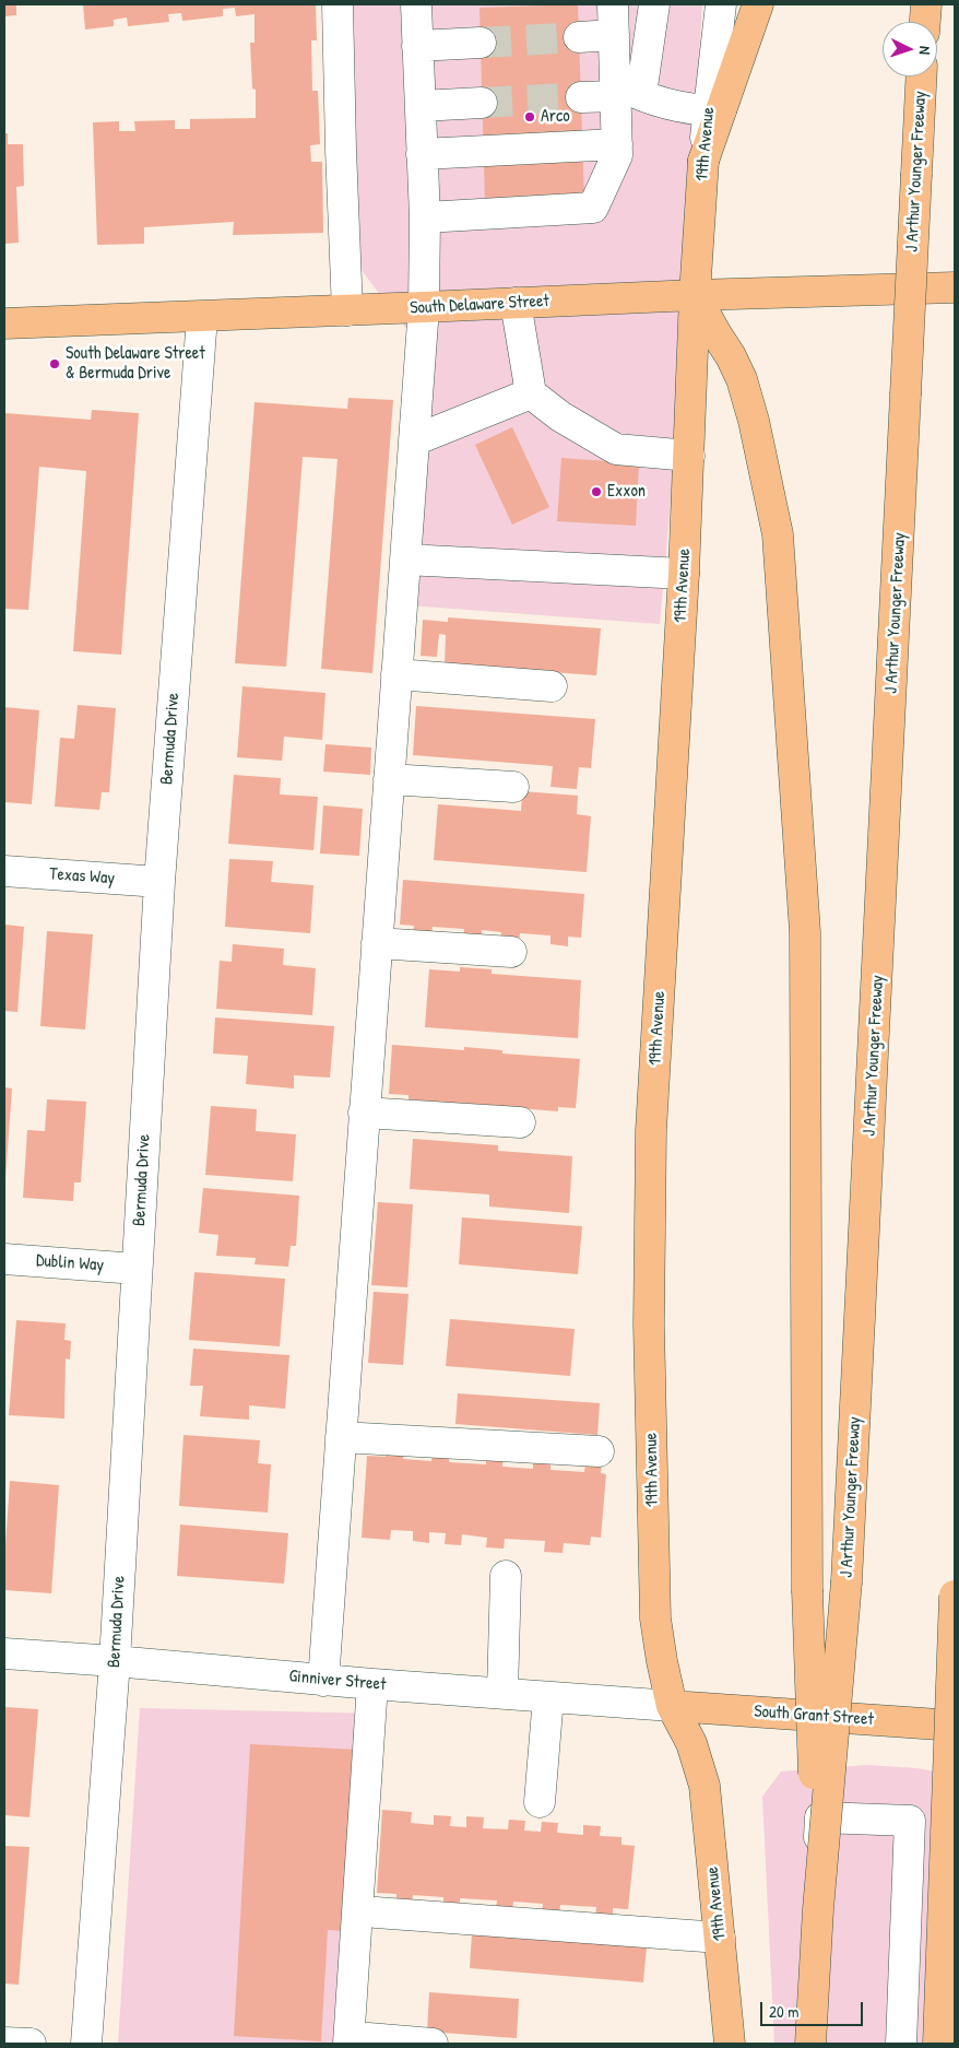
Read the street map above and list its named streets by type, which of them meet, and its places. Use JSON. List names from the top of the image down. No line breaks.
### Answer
{"streets":{"main road":["19th Avenue","J Arthur Younger Freeway","South Delaware Street","South Grant Street"],"street":["Bermuda Drive","Texas Way","Dublin Way","Ginniver Street"]},"crossings":[["19th Avenue","South Delaware Street"],["19th Avenue","Ginniver Street"],["19th Avenue","South Grant Street"],["South Delaware Street","Bermuda Drive"],["Bermuda Drive","Texas Way"],["Bermuda Drive","Dublin Way"],["Bermuda Drive","Ginniver Street"],["Ginniver Street","South Grant Street"]],"places":["Arco","South Delaware Street & Bermuda Drive","Exxon"],"scale_bar":"20 m","north":"right"}
